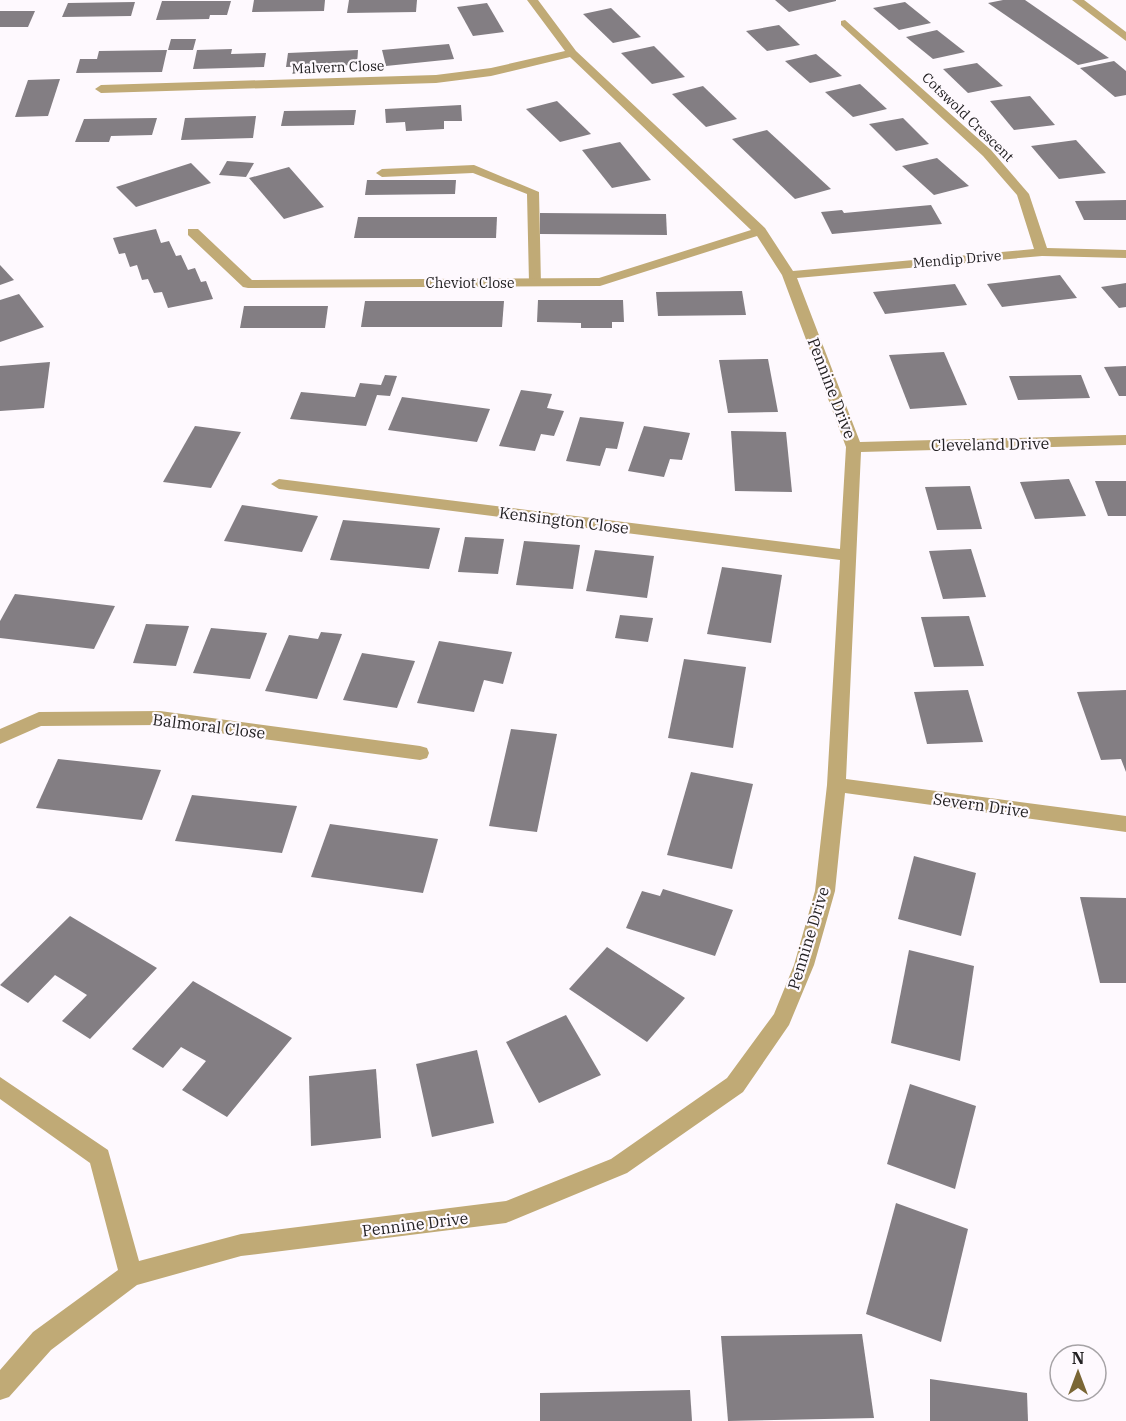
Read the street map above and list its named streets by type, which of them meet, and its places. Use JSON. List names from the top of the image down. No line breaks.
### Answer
{"streets":{"street":["Malvern Close","Cotswold Crescent","Mendip Drive","Cheviot Close","Pennine Drive","Cleveland Drive","Kensington Close","Balmoral Close","Severn Drive"]},"crossings":[["Malvern Close","Pennine Drive"],["Cotswold Crescent","Mendip Drive"],["Mendip Drive","Pennine Drive"],["Cheviot Close","Pennine Drive"],["Pennine Drive","Cleveland Drive"],["Pennine Drive","Kensington Close"],["Pennine Drive","Severn Drive"]],"north":"top"}
